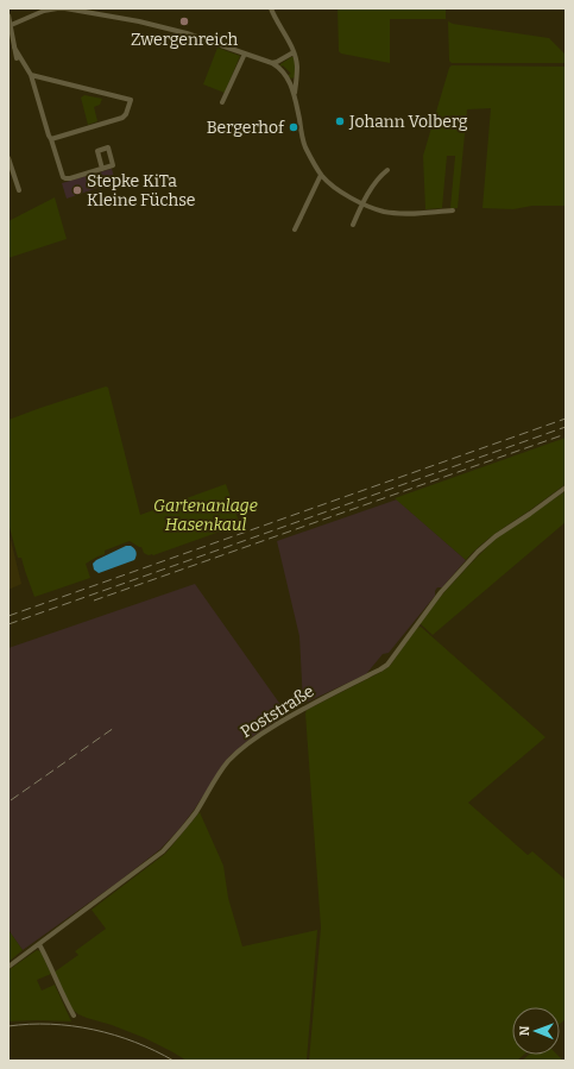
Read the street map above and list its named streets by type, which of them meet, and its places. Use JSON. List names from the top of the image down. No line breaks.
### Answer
{"streets":{"street":["Poststraße"]},"parks":["Gartenanlage Hasenkaul"],"places":["Zwergenreich","Johann Volberg","Bergerhof","Stepke KiTa Kleine Füchse"],"north":"left"}
